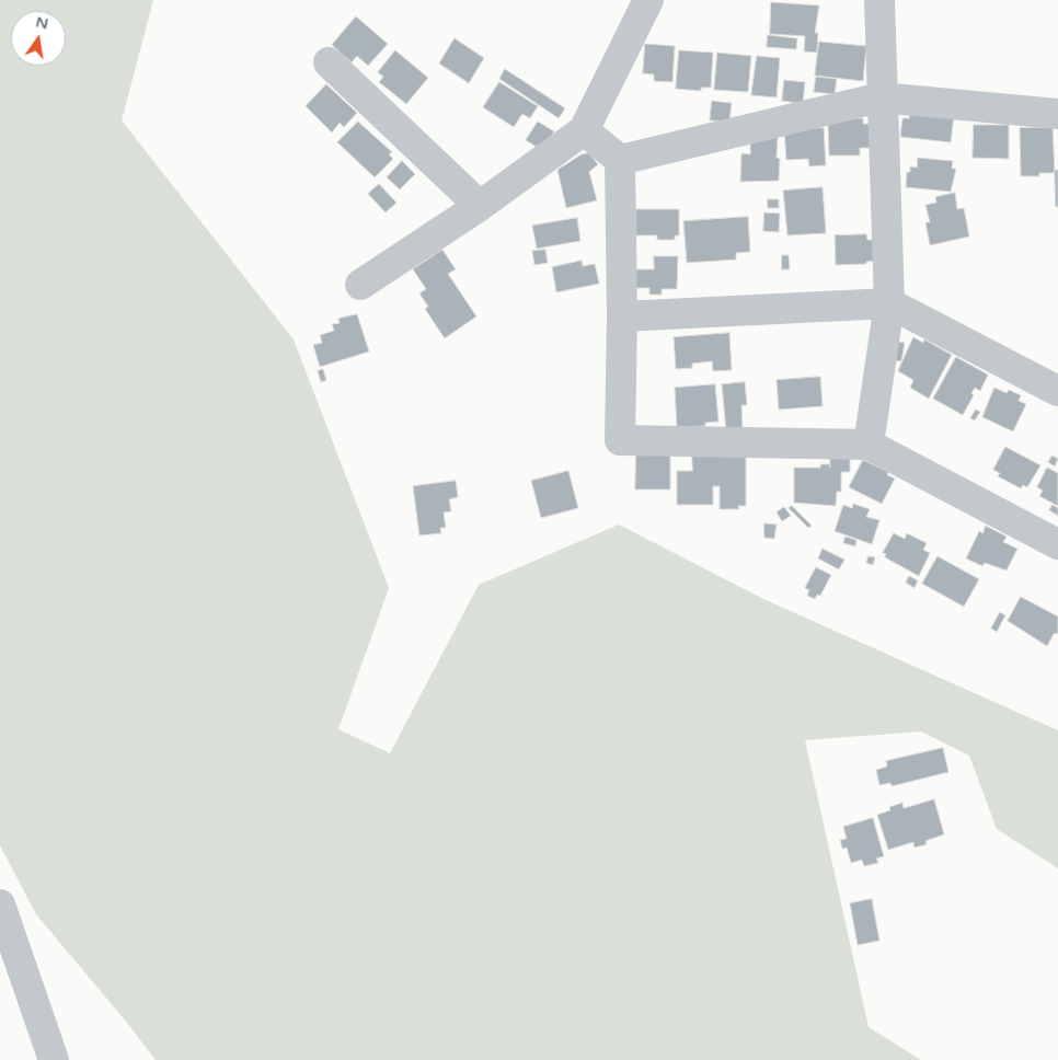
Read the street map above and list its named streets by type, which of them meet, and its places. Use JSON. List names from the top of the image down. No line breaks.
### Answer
{"north":"top"}
